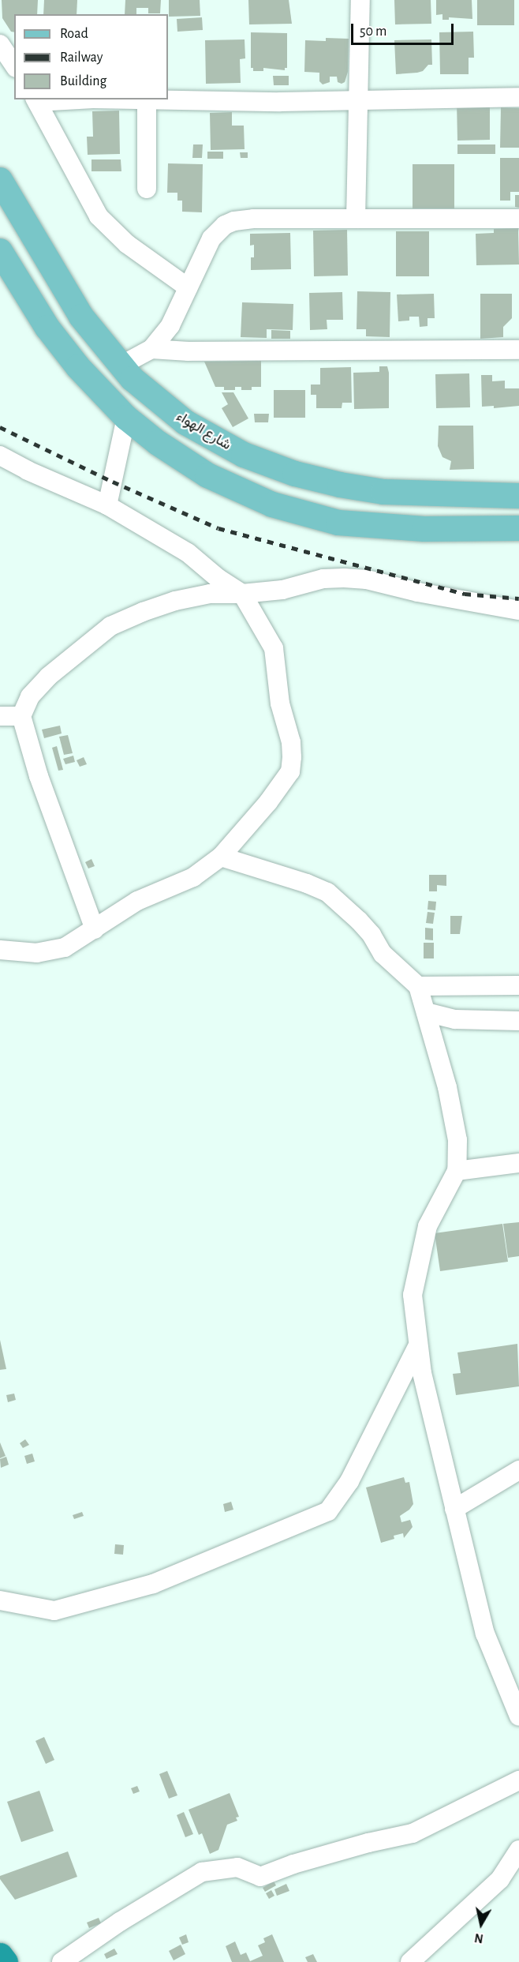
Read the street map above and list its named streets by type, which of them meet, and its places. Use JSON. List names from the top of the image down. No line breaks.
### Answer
{"streets":{"main road":["شارع الهواء"]},"legend":["Road","Railway","Building"],"scale_bar":"50 m","north":"bottom"}
